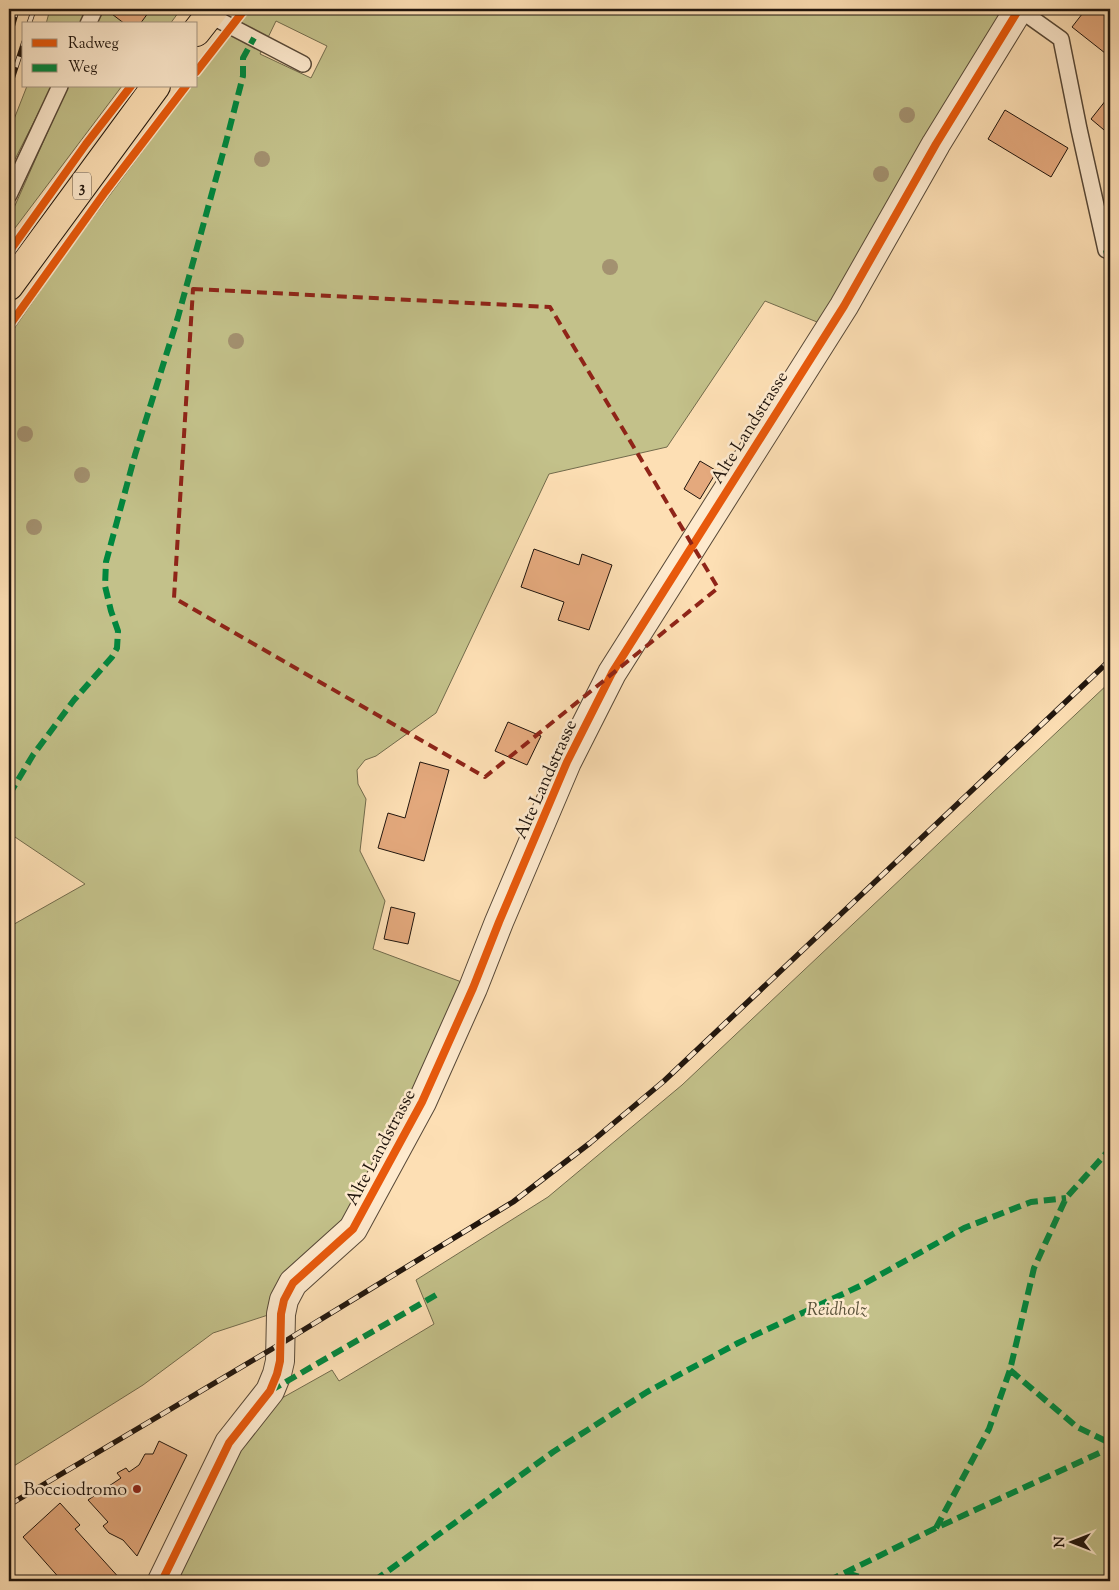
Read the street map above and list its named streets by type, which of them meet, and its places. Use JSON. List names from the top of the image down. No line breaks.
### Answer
{"streets":{"main road":["3"],"street":["Alte Landstrasse"]},"parks":["Reidholz"],"places":["Bocciodromo"],"legend":["Radweg","Weg"],"north":"left"}
